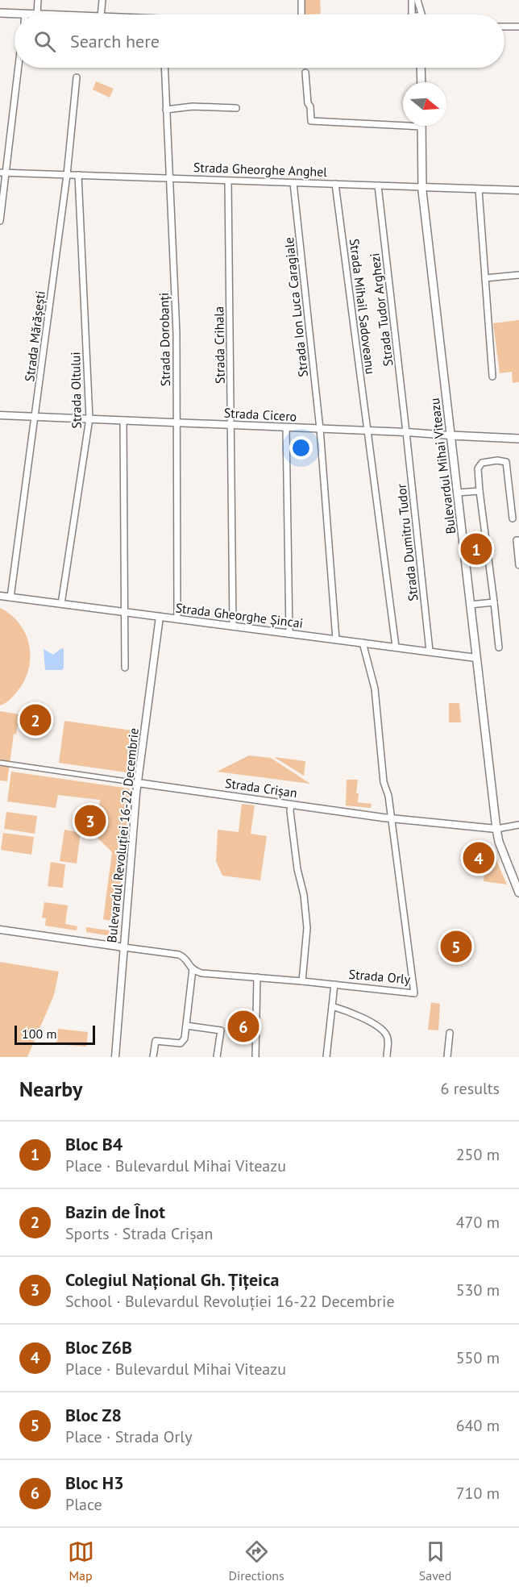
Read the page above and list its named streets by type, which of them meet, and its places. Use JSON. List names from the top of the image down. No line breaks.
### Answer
{"streets":{"main road":["Strada Cicero","Bulevardul Mihai Viteazu"],"street":["Strada Gheorghe Anghel","Strada Mihail Sadoveanu","Strada Ion Luca Caragiale","Strada Tudor Arghezi","Strada Mărășești","Strada Dorobanți","Strada Crihala","Strada Oltului","Strada Dumitru Tudor","Strada Gheorghe Șincai","Strada Crișan","Bulevardul Revoluției 16-22 Decembrie","Strada Orly"]},"crossings":[["Strada Gheorghe Anghel","Strada Mihail Sadoveanu"],["Strada Gheorghe Anghel","Strada Ion Luca Caragiale"],["Strada Gheorghe Anghel","Strada Tudor Arghezi"],["Strada Gheorghe Anghel","Strada Mărășești"],["Strada Gheorghe Anghel","Strada Dorobanți"],["Strada Gheorghe Anghel","Strada Crihala"],["Strada Gheorghe Anghel","Strada Oltului"],["Strada Gheorghe Anghel","Bulevardul Mihai Viteazu"],["Strada Mihail Sadoveanu","Strada Cicero"],["Strada Mihail Sadoveanu","Strada Gheorghe Șincai"],["Strada Ion Luca Caragiale","Strada Cicero"],["Strada Ion Luca Caragiale","Strada Gheorghe Șincai"],["Strada Tudor Arghezi","Strada Cicero"],["Strada Tudor Arghezi","Strada Dumitru Tudor"],["Strada Mărășești","Strada Cicero"],["Strada Mărășești","Strada Gheorghe Șincai"],["Strada Dorobanți","Strada Cicero"],["Strada Dorobanți","Strada Gheorghe Șincai"],["Strada Crihala","Strada Cicero"],["Strada Crihala","Strada Gheorghe Șincai"],["Strada Oltului","Strada Cicero"],["Strada Oltului","Strada Gheorghe Șincai"],["Strada Cicero","Bulevardul Mihai Viteazu"],["Strada Cicero","Strada Dumitru Tudor"],["Bulevardul Mihai Viteazu","Strada Gheorghe Șincai"],["Bulevardul Mihai Viteazu","Strada Crișan"],["Strada Dumitru Tudor","Strada Gheorghe Șincai"],["Strada Gheorghe Șincai","Bulevardul Revoluției 16-22 Decembrie"],["Strada Gheorghe Șincai","Strada Orly"],["Strada Crișan","Bulevardul Revoluției 16-22 Decembrie"],["Strada Crișan","Strada Orly"],["Bulevardul Revoluției 16-22 Decembrie","Strada Orly"]],"scale_bar":"100 m","north":"right","page":{"search":"Search here","pins":["1","2","3","4","5","6"],"scale":"100 m","heading":["Nearby","6 results"],"list":[{"mark":"1","name":"Bloc B4","note":"Place · Bulevardul Mihai Viteazu","value":"250 m"},{"mark":"2","name":"Bazin de Înot","note":"Sports · Strada Crișan","value":"470 m"},{"mark":"3","name":"Colegiul Național Gh. Țițeica","note":"School · Bulevardul Revoluției 16-22 Decembrie","value":"530 m"},{"mark":"4","name":"Bloc Z6B","note":"Place · Bulevardul Mihai Viteazu","value":"550 m"},{"mark":"5","name":"Bloc Z8","note":"Place · Strada Orly","value":"640 m"},{"mark":"6","name":"Bloc H3","note":"Place","value":"710 m"}],"nav":["Map","Directions","Saved"]}}
